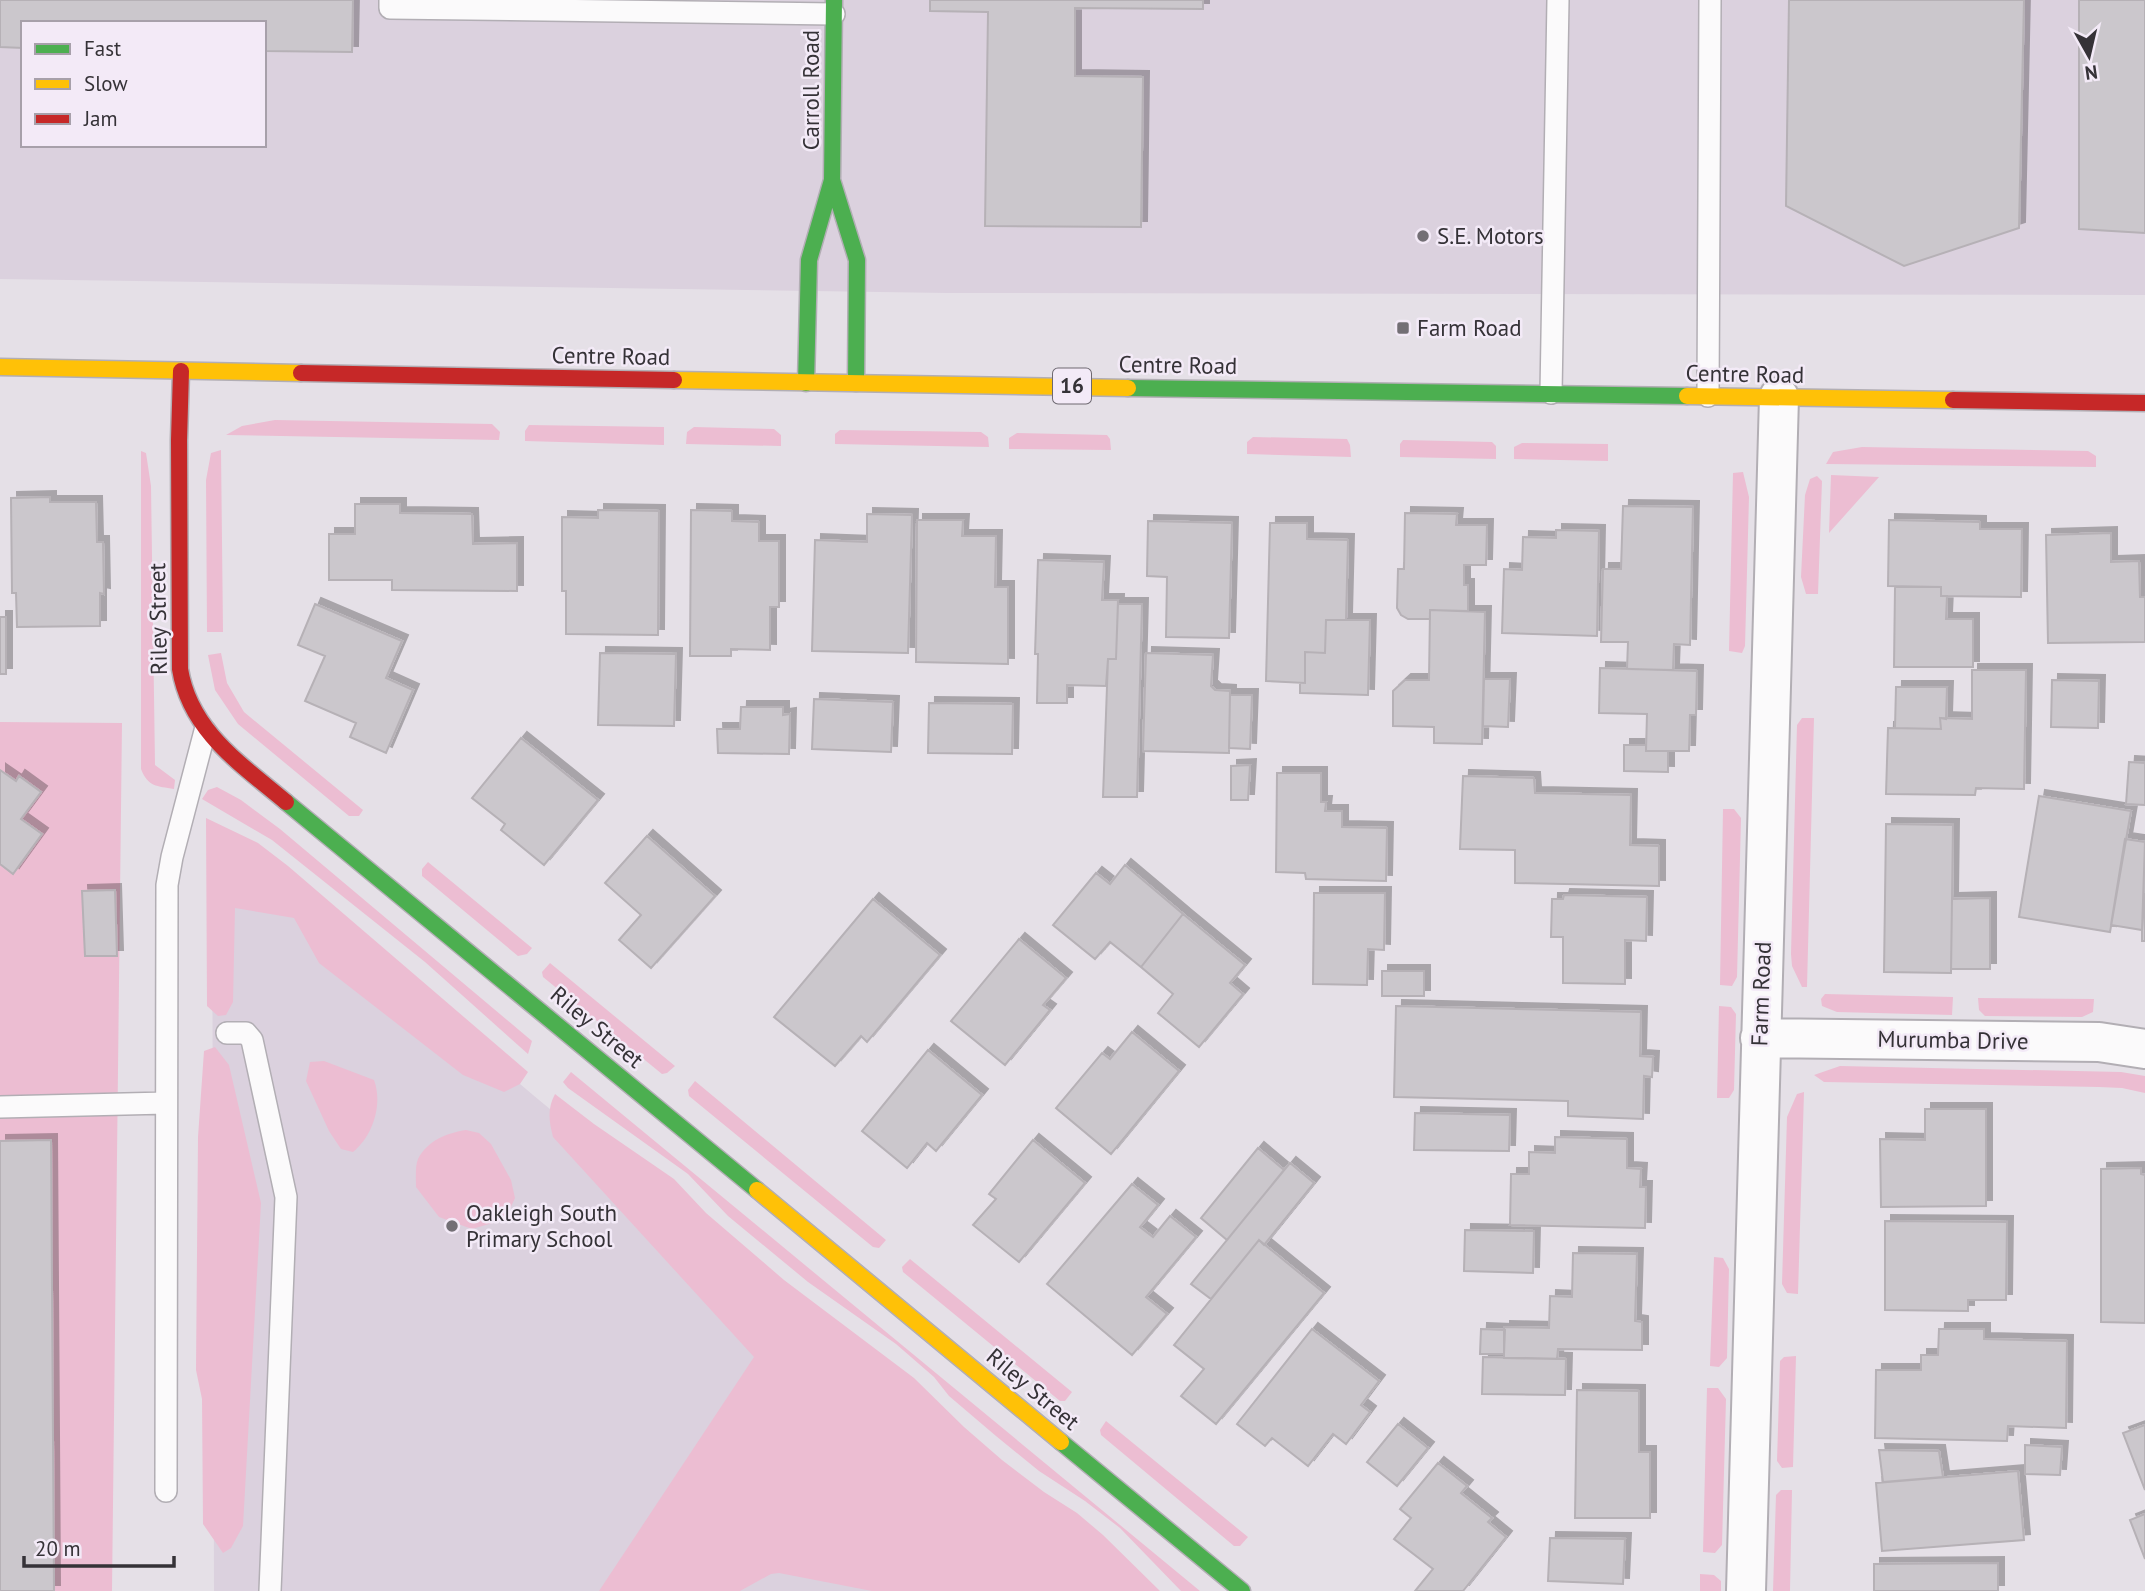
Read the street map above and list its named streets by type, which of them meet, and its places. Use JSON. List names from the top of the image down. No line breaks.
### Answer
{"streets":{"street":["Carroll Road","Centre Road","16","Riley Street","Farm Road","Murumba Drive"]},"crossings":[["Carroll Road","Centre Road"],["Centre Road","Riley Street"],["Centre Road","Farm Road"],["Farm Road","Murumba Drive"]],"places":{"other":["S.E. Motors","Oakleigh South Primary School"],"transit":["Farm Road"]},"legend":["Fast","Slow","Jam"],"scale_bar":"20 m","north":"bottom"}
